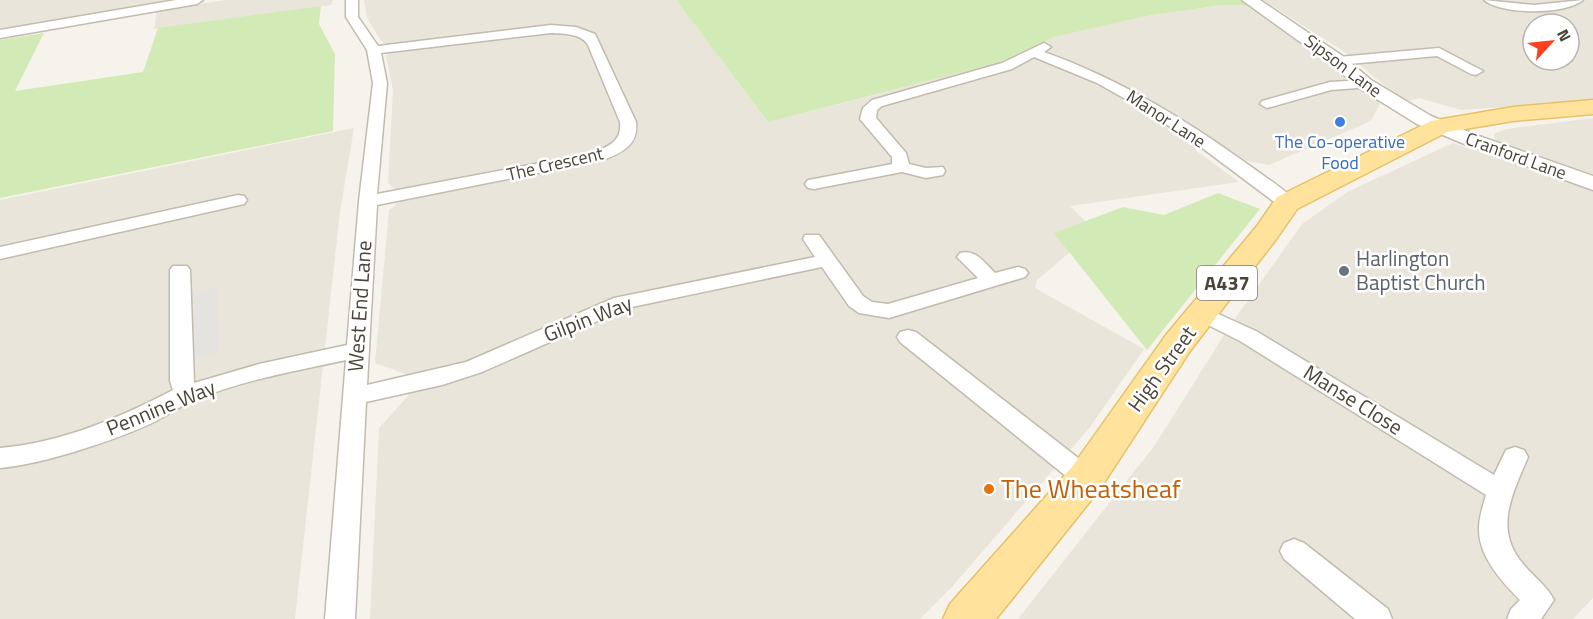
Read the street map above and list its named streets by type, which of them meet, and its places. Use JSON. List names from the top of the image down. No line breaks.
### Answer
{"streets":{"main road":["A437","High Street"],"street":["Sipson Lane","Manor Lane","Cranford Lane","The Crescent","West End Lane","Gilpin Way","Manse Close","Pennine Way"]},"crossings":[["Sipson Lane","Cranford Lane"],["Sipson Lane","High Street"],["Manor Lane","High Street"],["Cranford Lane","High Street"],["The Crescent","West End Lane"],["West End Lane","Gilpin Way"],["West End Lane","Pennine Way"],["High Street","Manse Close"]],"places":["The Co-operative Food","Harlington Baptist Church","The Wheatsheaf"],"north":"top right"}
